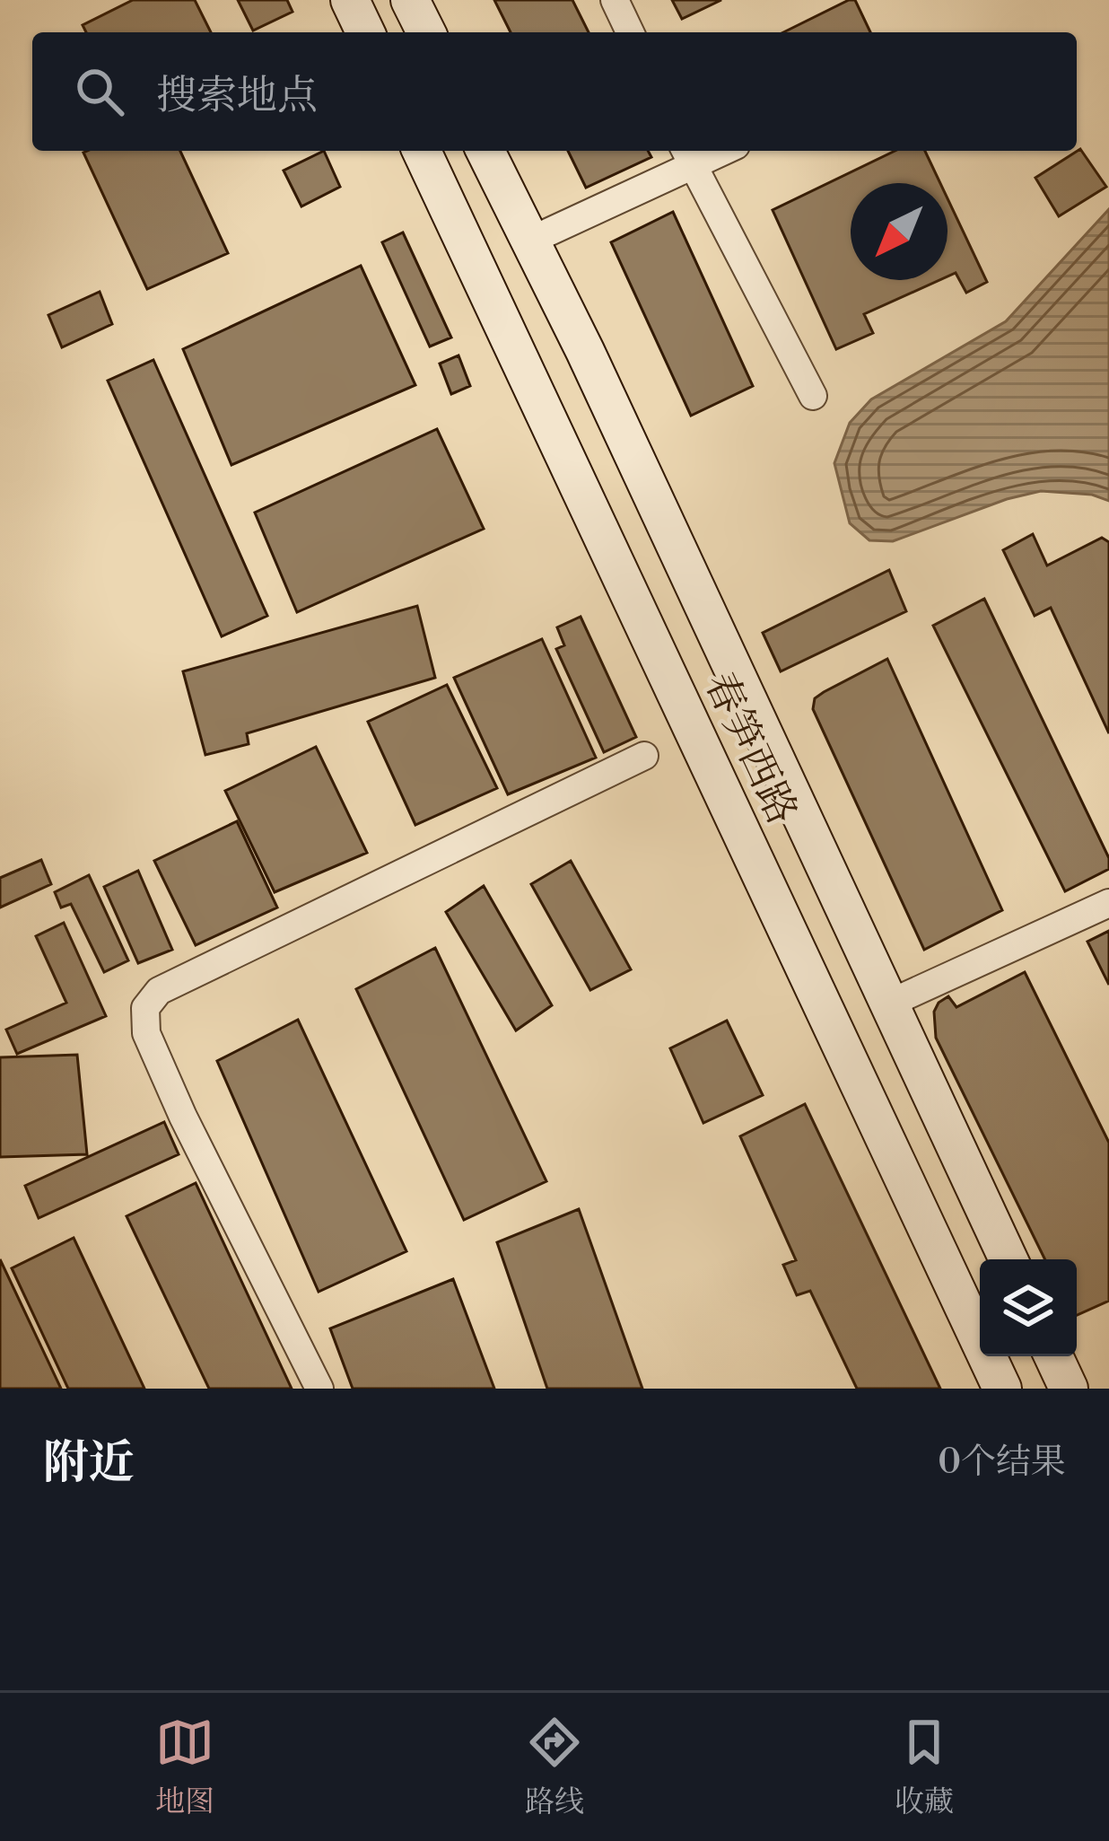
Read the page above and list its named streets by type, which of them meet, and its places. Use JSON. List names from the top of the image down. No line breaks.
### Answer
{"streets":{"main road":["春笋西路"]},"north":"bottom left","page":{"search":"搜索地点","heading":["附近","0个结果"],"nav":["地图","路线","收藏"]}}
